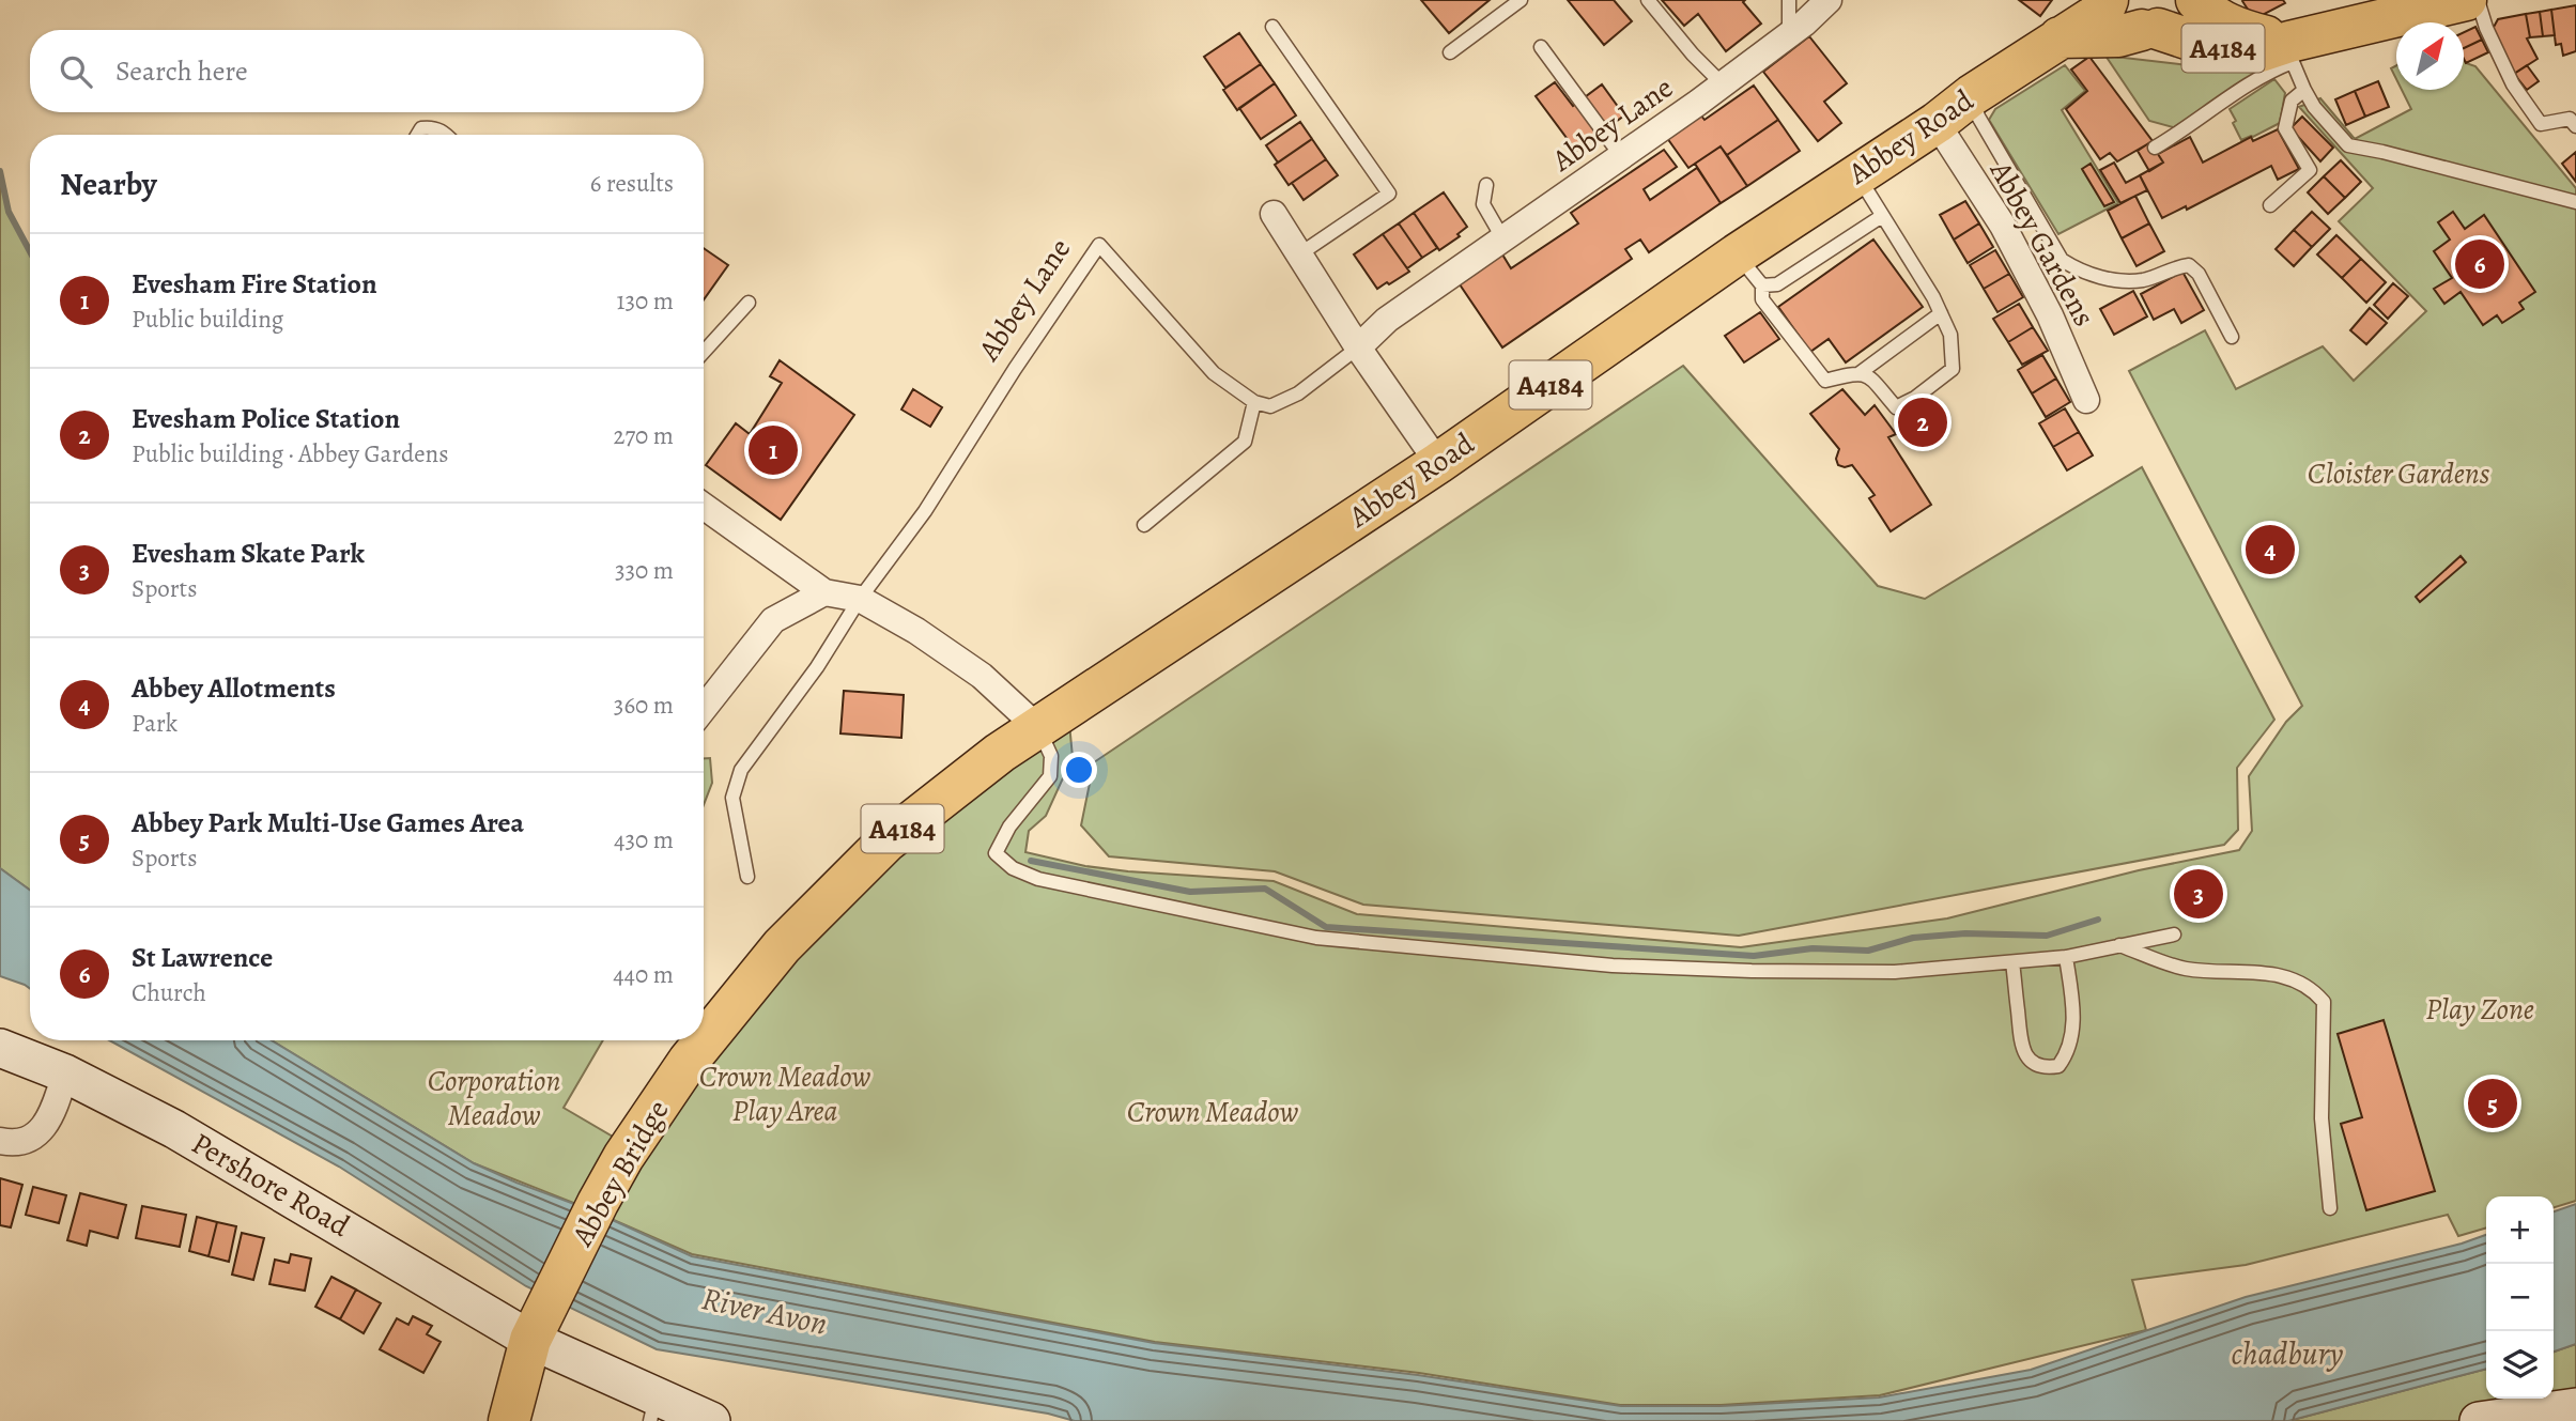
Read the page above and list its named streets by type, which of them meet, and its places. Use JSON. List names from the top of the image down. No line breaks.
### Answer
{"streets":{"main road":["A4184","Abbey Road","Abbey Bridge","Pershore Road"],"street":["Abbey Lane","Abbey Gardens"]},"crossings":[["A4184","Abbey Road"],["Abbey Road","Abbey Gardens"],["Abbey Road","Abbey Bridge"],["Abbey Bridge","Pershore Road"]],"water":["River Avon","chadbury"],"parks":["Cloister Gardens","Play Zone","Crown Meadow Play Area","Corporation Meadow","Crown Meadow"],"north":"top right","page":{"search":"Search here","heading":["Nearby","6 results"],"list":[{"mark":"1","name":"Evesham Fire Station","note":"Public building","value":"130 m"},{"mark":"2","name":"Evesham Police Station","note":"Public building · Abbey Gardens","value":"270 m"},{"mark":"3","name":"Evesham Skate Park","note":"Sports","value":"330 m"},{"mark":"4","name":"Abbey Allotments","note":"Park","value":"360 m"},{"mark":"5","name":"Abbey Park Multi-Use Games Area","note":"Sports","value":"430 m"},{"mark":"6","name":"St Lawrence","note":"Church","value":"440 m"}],"pins":["6","2","1","4","3","5"],"map_buttons":["+","−"]}}
